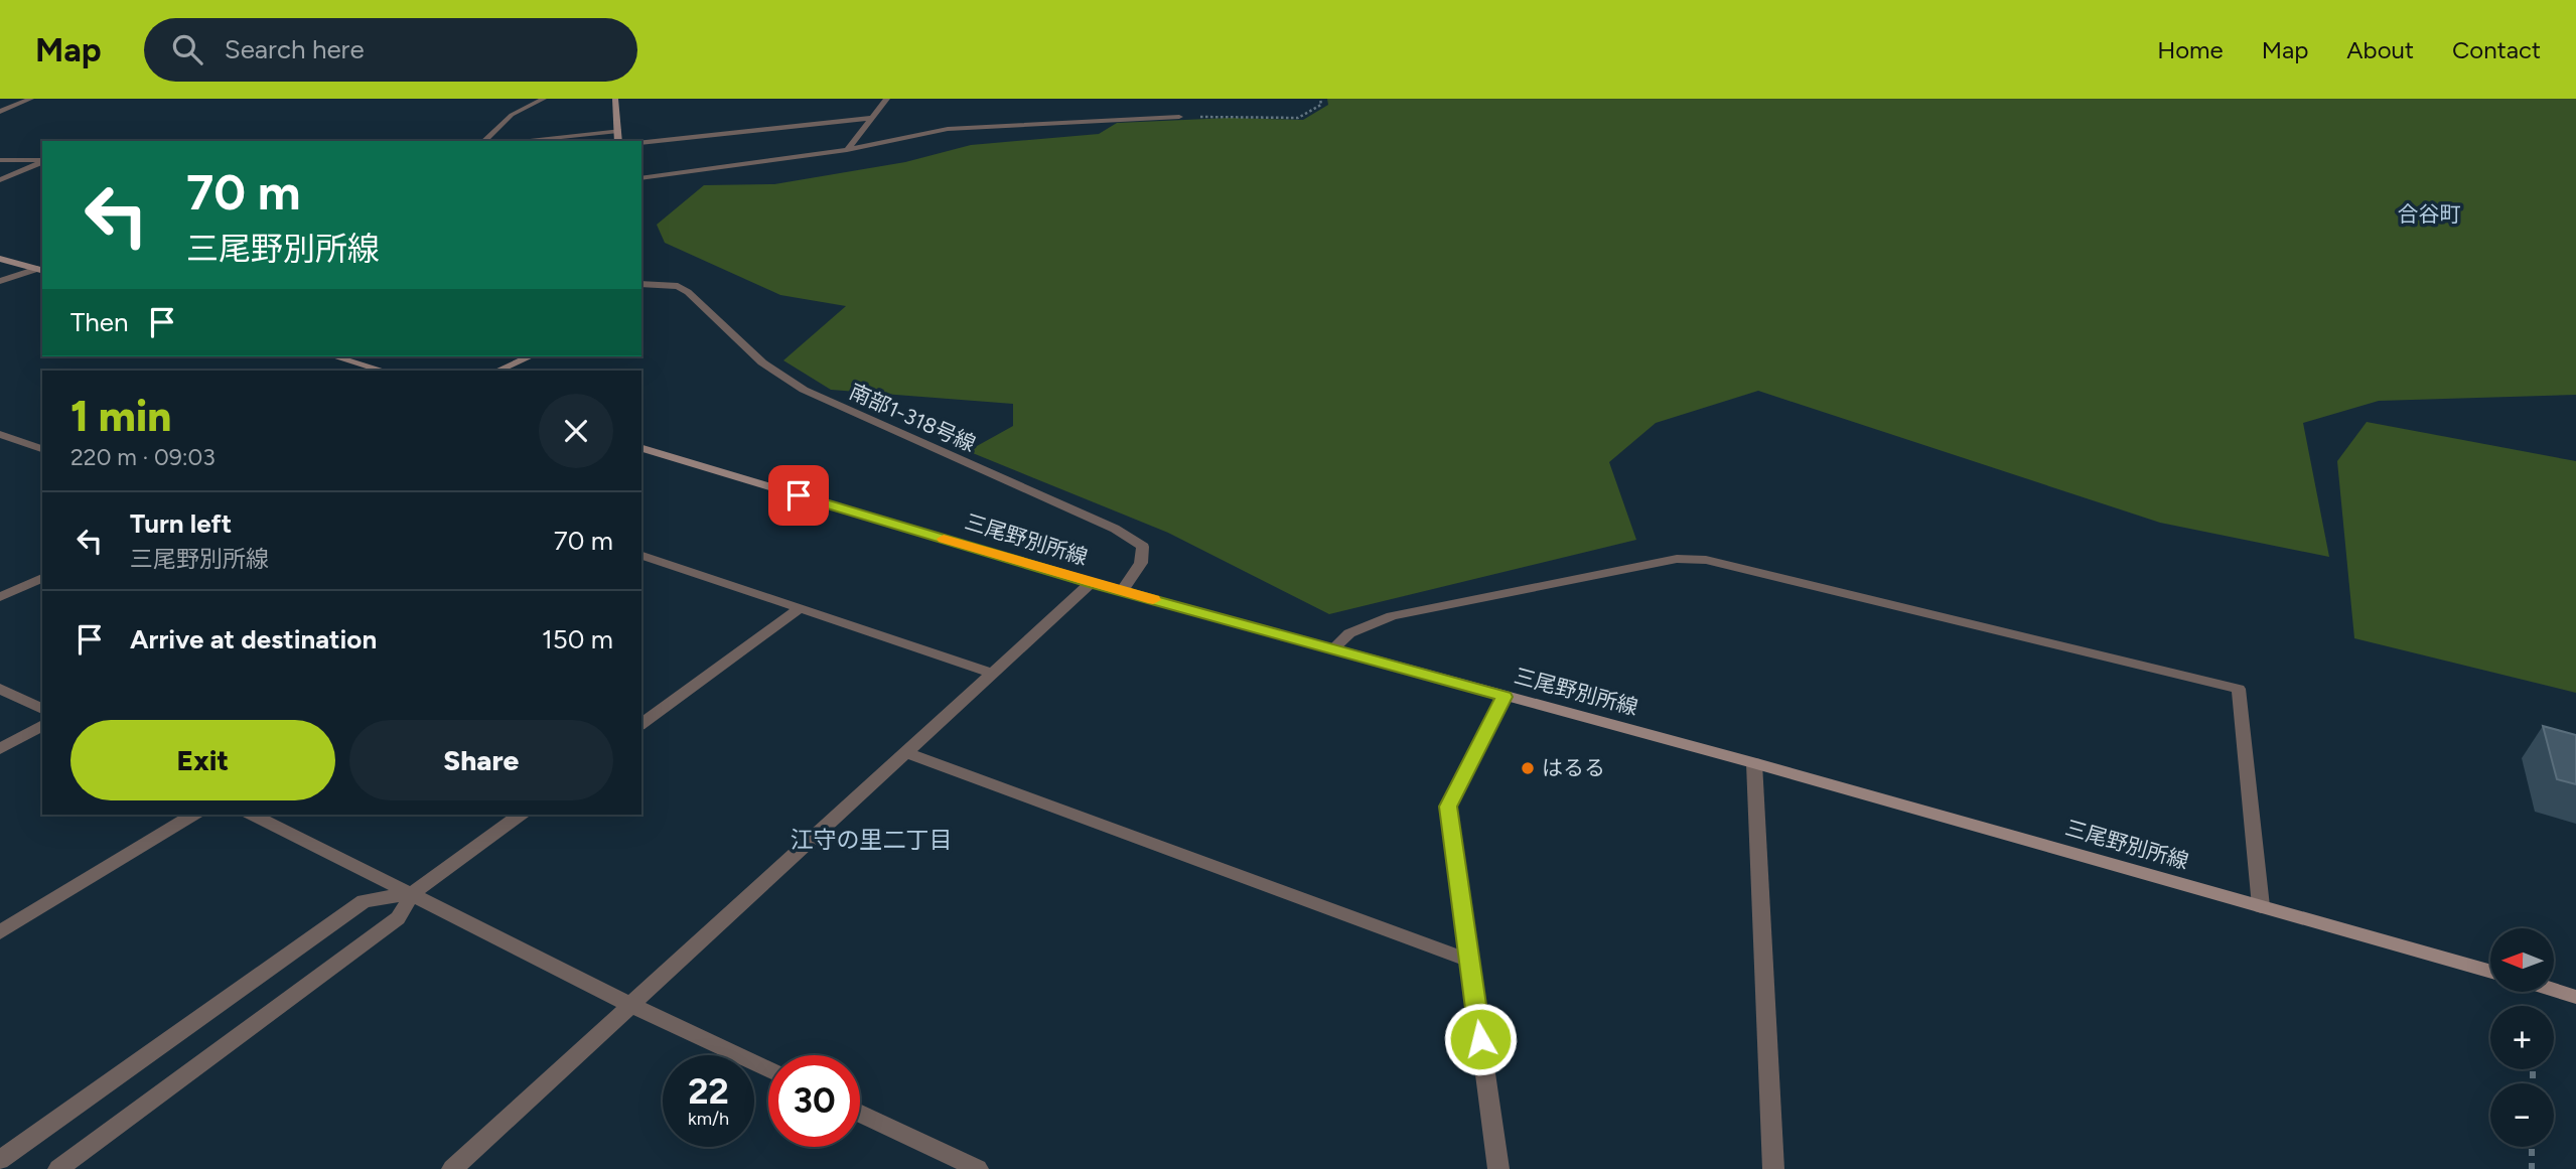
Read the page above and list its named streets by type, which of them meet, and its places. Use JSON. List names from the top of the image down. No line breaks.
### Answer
{"streets":{"main road":["三尾野別所線"],"street":["南部1-318号線"]},"crossings":[["南部1-318号線","三尾野別所線"]],"districts":["合谷町","江守の里二丁目"],"places":["はるる"],"north":"left","page":{"header":"Map","search":"Search here","nav":["Home","Map","About","Contact"],"turn":["70 m","三尾野別所線"],"then":"Then","heading":["1 min","220 m · 09:03"],"list":[{"name":"Turn left","note":"三尾野別所線","value":"70 m"},{"name":"Arrive at destination","value":"150 m"}],"buttons":["Exit","Share"],"map_buttons":["+","−"],"speed":"22 km/h","limit":"30"}}
